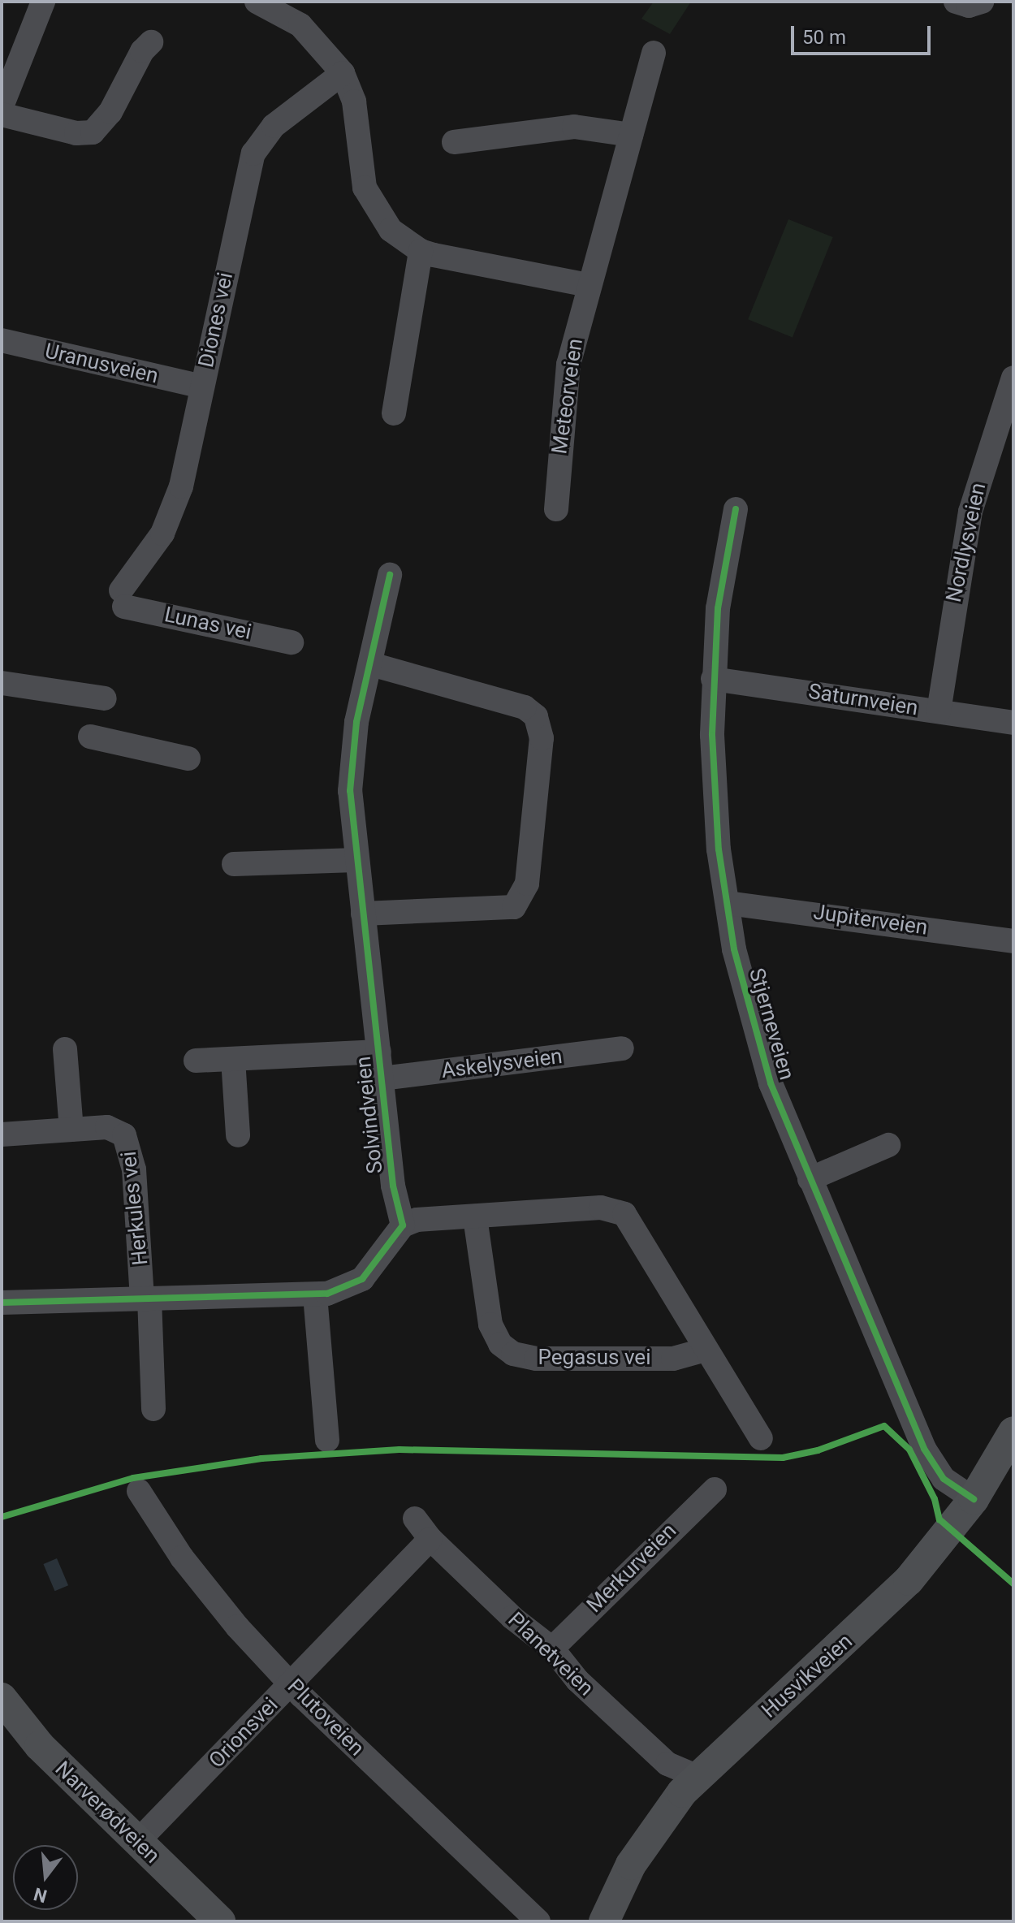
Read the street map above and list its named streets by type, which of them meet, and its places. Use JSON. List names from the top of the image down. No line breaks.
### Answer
{"streets":{"main road":["Husvikveien","Narverødveien"],"street":["Diones vei","Uranusveien","Meteorveien","Nordlysveien","Lunas vei","Saturnveien","Jupiterveien","Stjerneveien","Askelysveien","Solvindveien","Herkules vei","Pegasus vei","Merkurveien","Planetveien","Plutoveien","Orionsvei"]},"crossings":[["Diones vei","Uranusveien"],["Diones vei","Lunas vei"],["Nordlysveien","Saturnveien"],["Saturnveien","Stjerneveien"],["Jupiterveien","Stjerneveien"],["Stjerneveien","Husvikveien"],["Askelysveien","Solvindveien"],["Merkurveien","Planetveien"],["Planetveien","Husvikveien"],["Planetveien","Orionsvei"],["Plutoveien","Orionsvei"],["Orionsvei","Narverødveien"]],"scale_bar":"50 m","north":"bottom"}
